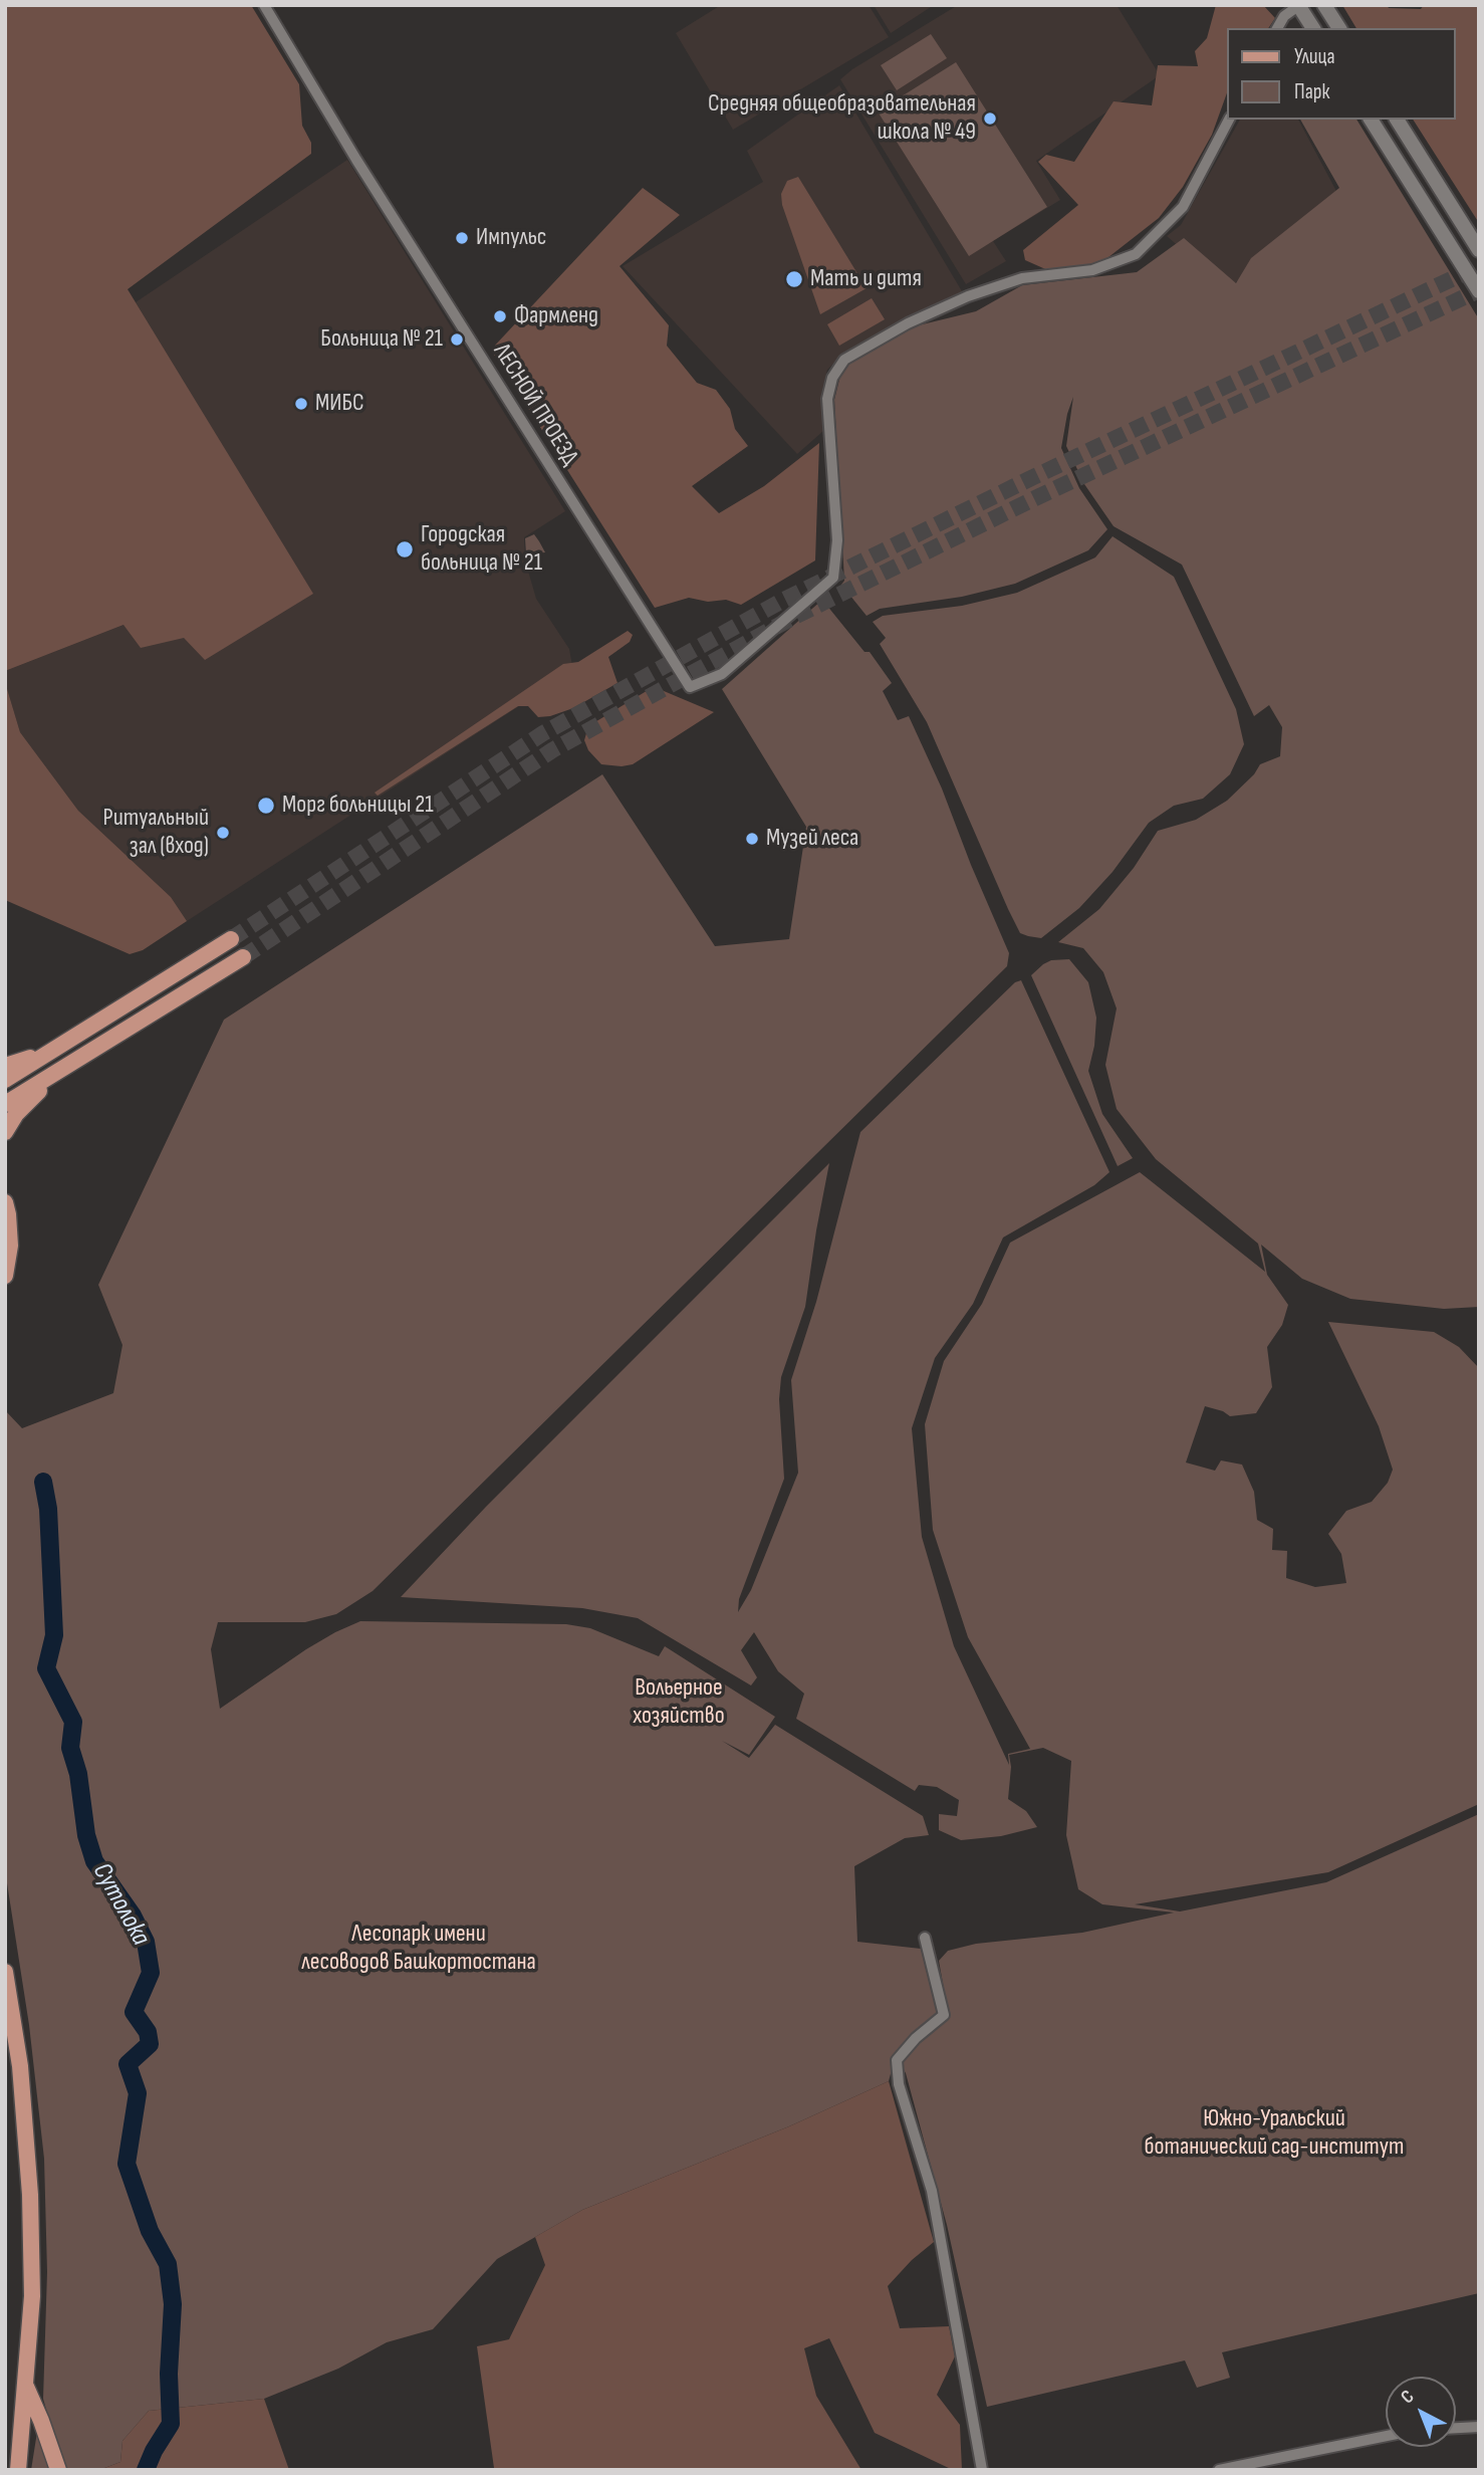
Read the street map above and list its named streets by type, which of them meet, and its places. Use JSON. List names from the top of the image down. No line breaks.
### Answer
{"streets":{"street":["ЛЕСНОЙ ПРОЕЗД"]},"water":["Сутолока"],"parks":["Вольерное хозяйство","Лесопарк имени лесоводов Башкортостана","Южно-Уральский ботанический сад-институт"],"places":["Средняя общеобразовательная школа № 49","Импульс","Мать и дитя","Фармленд","Больница № 21","МИБС","Городская больница № 21","Морг больницы 21","Ритуальный зал (вход)","Музей леса"],"legend":["Улица","Парк"],"north":"top left"}
